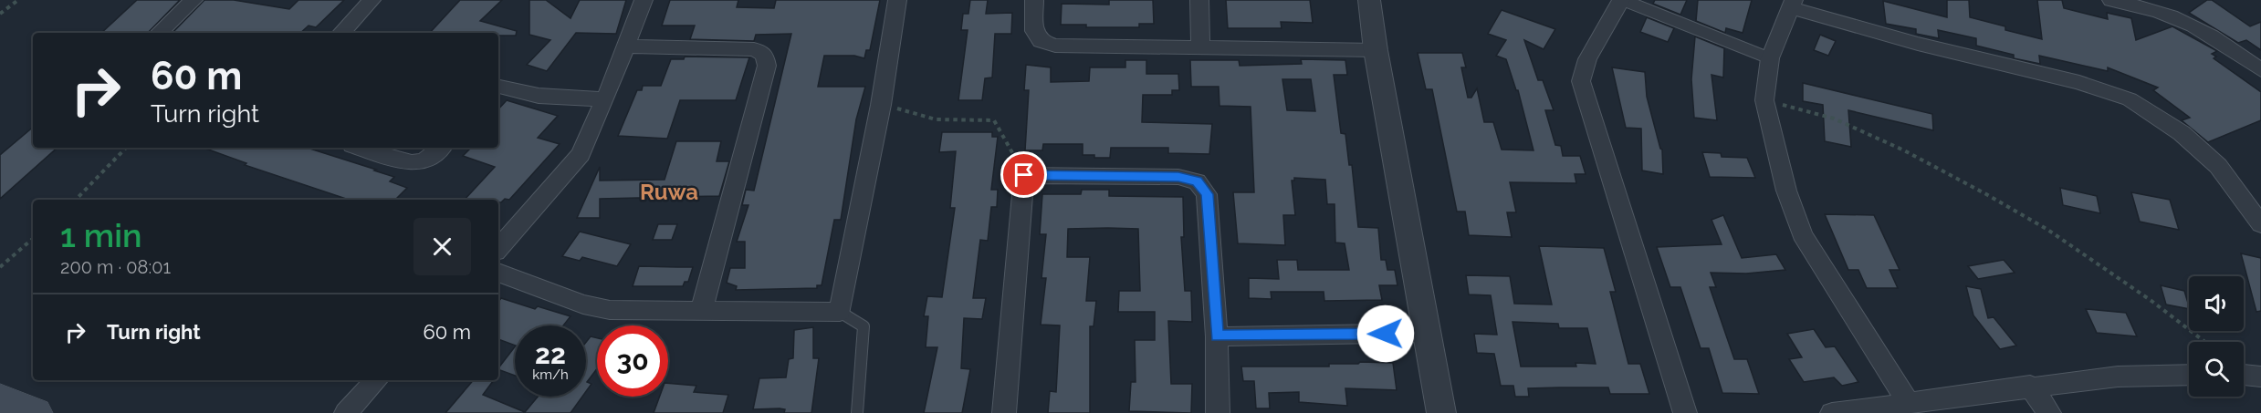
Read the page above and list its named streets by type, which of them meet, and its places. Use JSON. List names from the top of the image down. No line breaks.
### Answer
{"districts":["Ruwa"],"page":{"turn":["60 m","Turn right"],"heading":["1 min","200 m · 08:01"],"list":[{"name":"Turn right","value":"60 m"}],"speed":"22 km/h","limit":"30"}}
